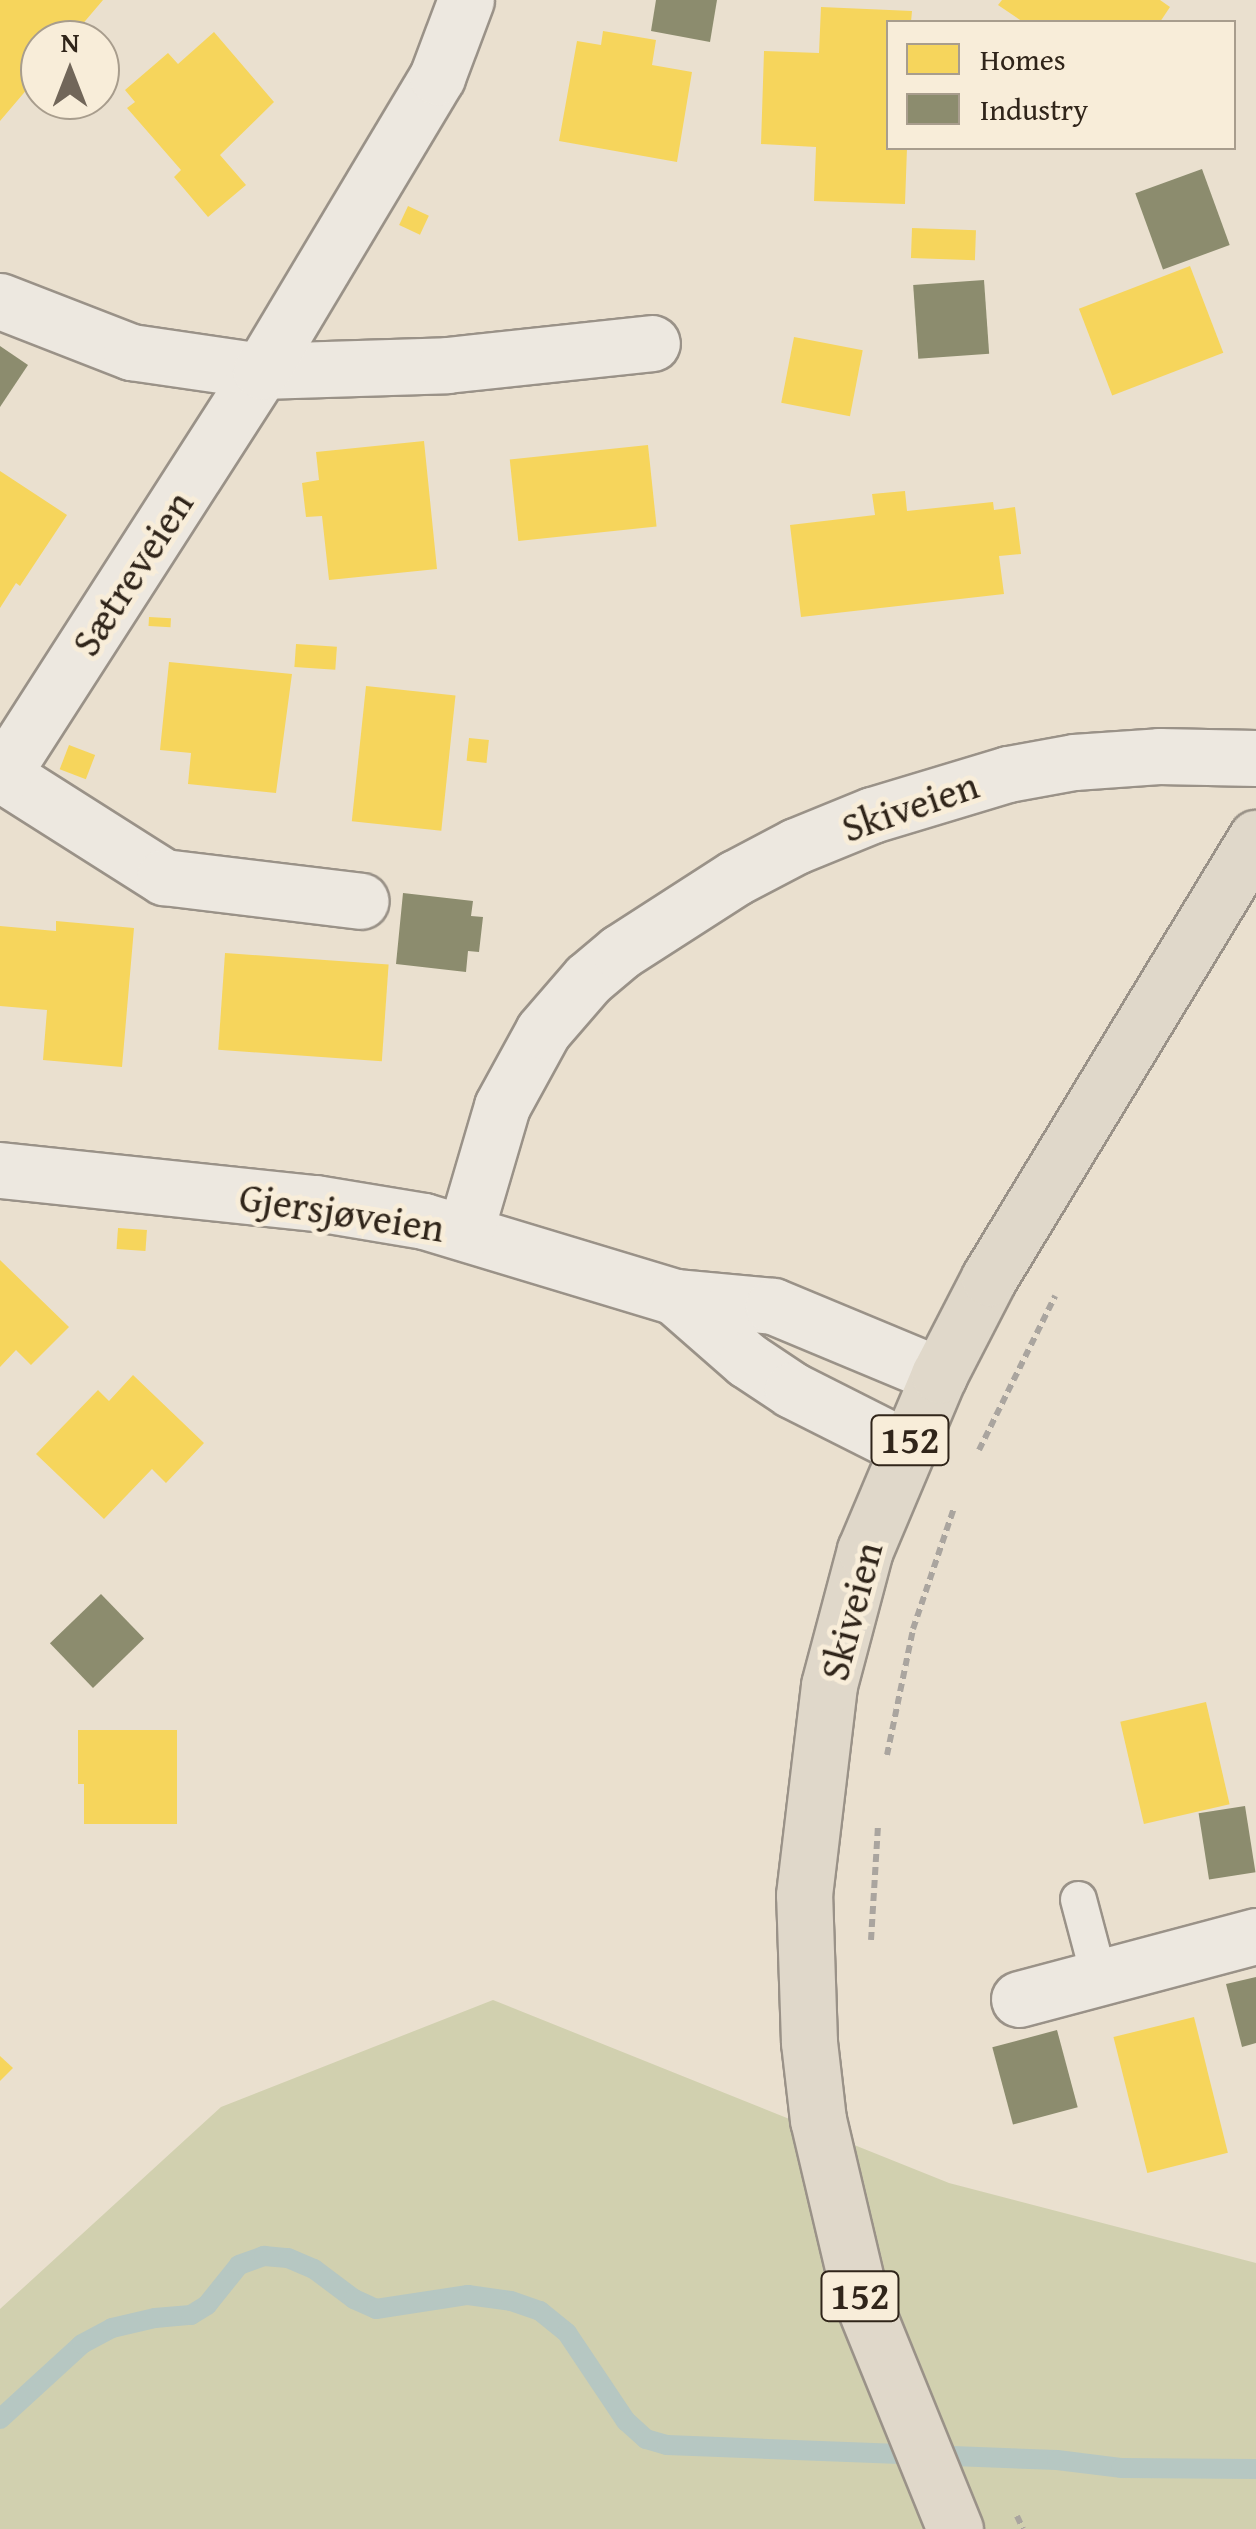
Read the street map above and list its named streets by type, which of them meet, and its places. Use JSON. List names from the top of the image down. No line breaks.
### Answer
{"streets":{"main road":["Skiveien","152"],"street":["Sætreveien","Gjersjøveien"]},"crossings":[["Skiveien","Gjersjøveien"]],"legend":["Homes","Industry"],"north":"top"}
